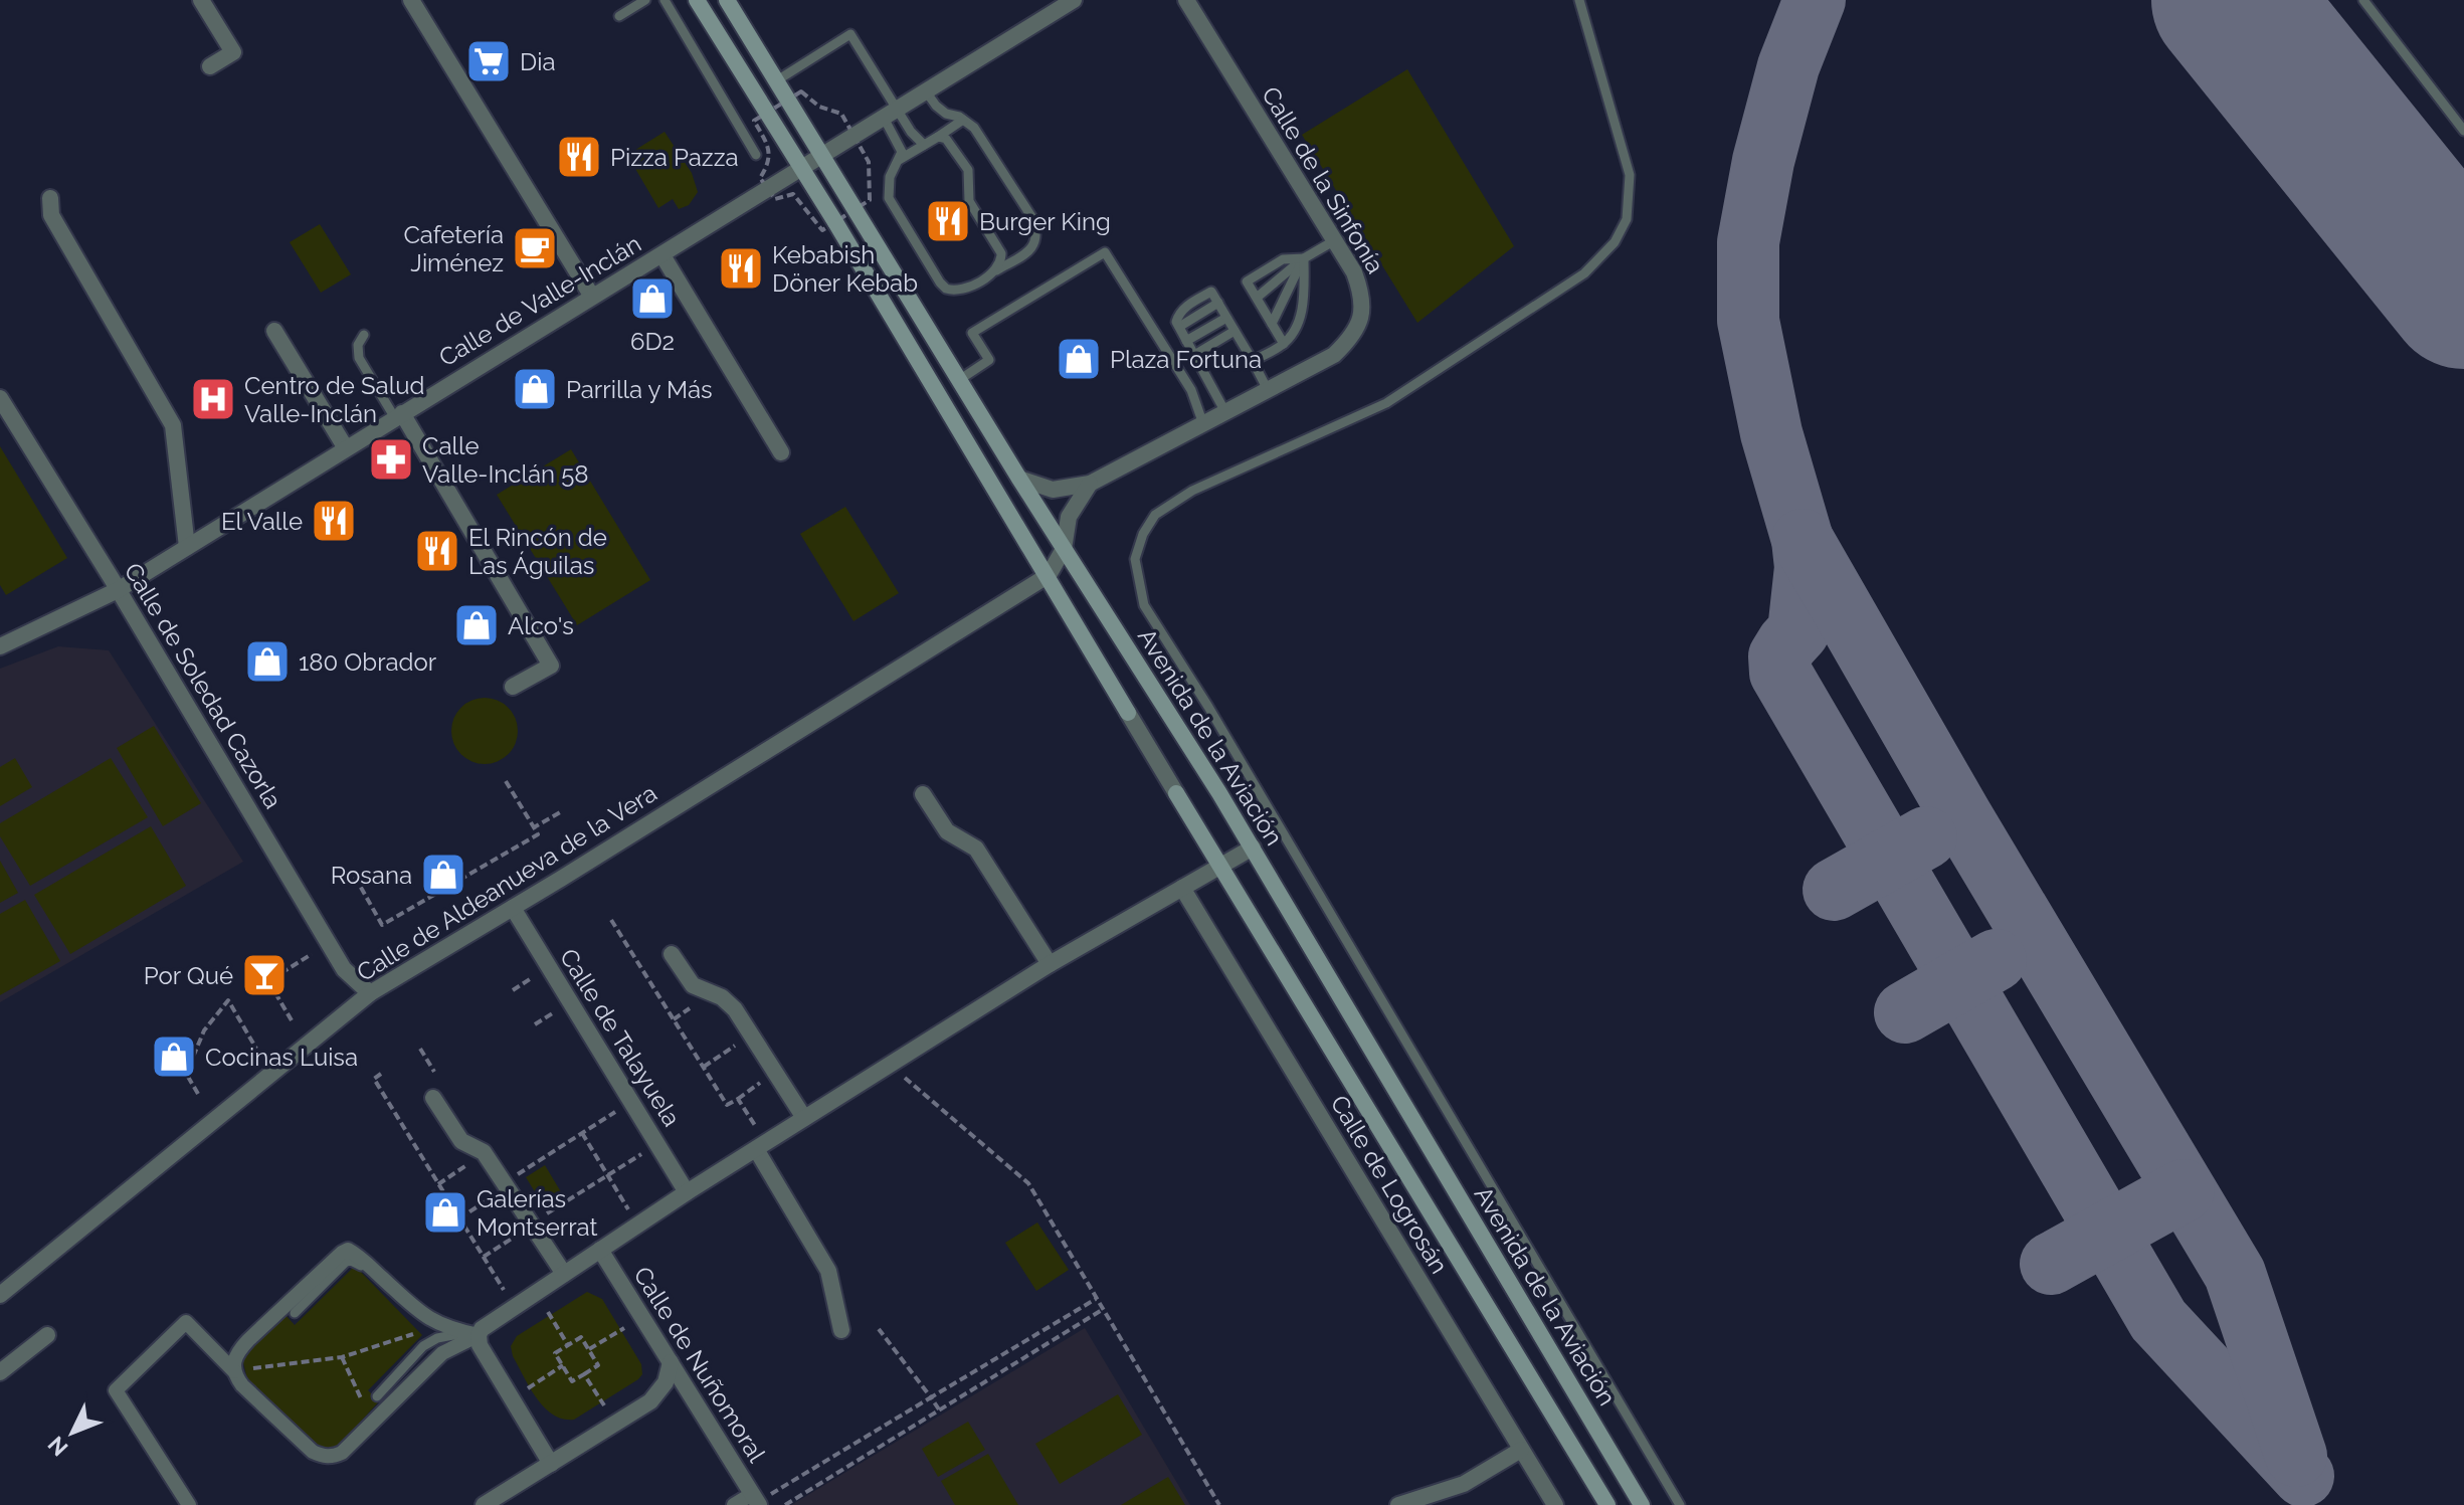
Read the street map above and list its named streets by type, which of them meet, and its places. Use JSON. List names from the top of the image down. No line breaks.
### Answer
{"streets":{"main road":["Avenida de la Aviación"],"street":["Calle de la Sinfonía","Calle de Valle-Inclán","Calle de Soledad Cazorla","Calle de Aldeanueva de la Vera","Calle de Talayuela","Calle de Logrosán","Calle de Nuñomoral"]},"crossings":[["Calle de la Sinfonía","Avenida de la Aviación"],["Calle de Valle-Inclán","Calle de Soledad Cazorla"],["Calle de Valle-Inclán","Avenida de la Aviación"],["Calle de Soledad Cazorla","Calle de Aldeanueva de la Vera"],["Avenida de la Aviación","Calle de Aldeanueva de la Vera"],["Calle de Aldeanueva de la Vera","Calle de Talayuela"]],"places":{"supermarket":["Dia"],"restaurant":["Pizza Pazza","Burger King","Kebabish Döner Kebab","El Valle","El Rincón de Las Águilas"],"cafe":["Cafetería Jiménez"],"shop":["6D2","Plaza Fortuna","Parrilla y Más","Alco's","180 Obrador","Rosana","Cocinas Luisa","Galerías Montserrat"],"hospital":["Centro de Salud Valle-Inclán"],"pharmacy":["Calle Valle-Inclán 58"],"bar":["Por Qué"]},"north":"bottom left"}
